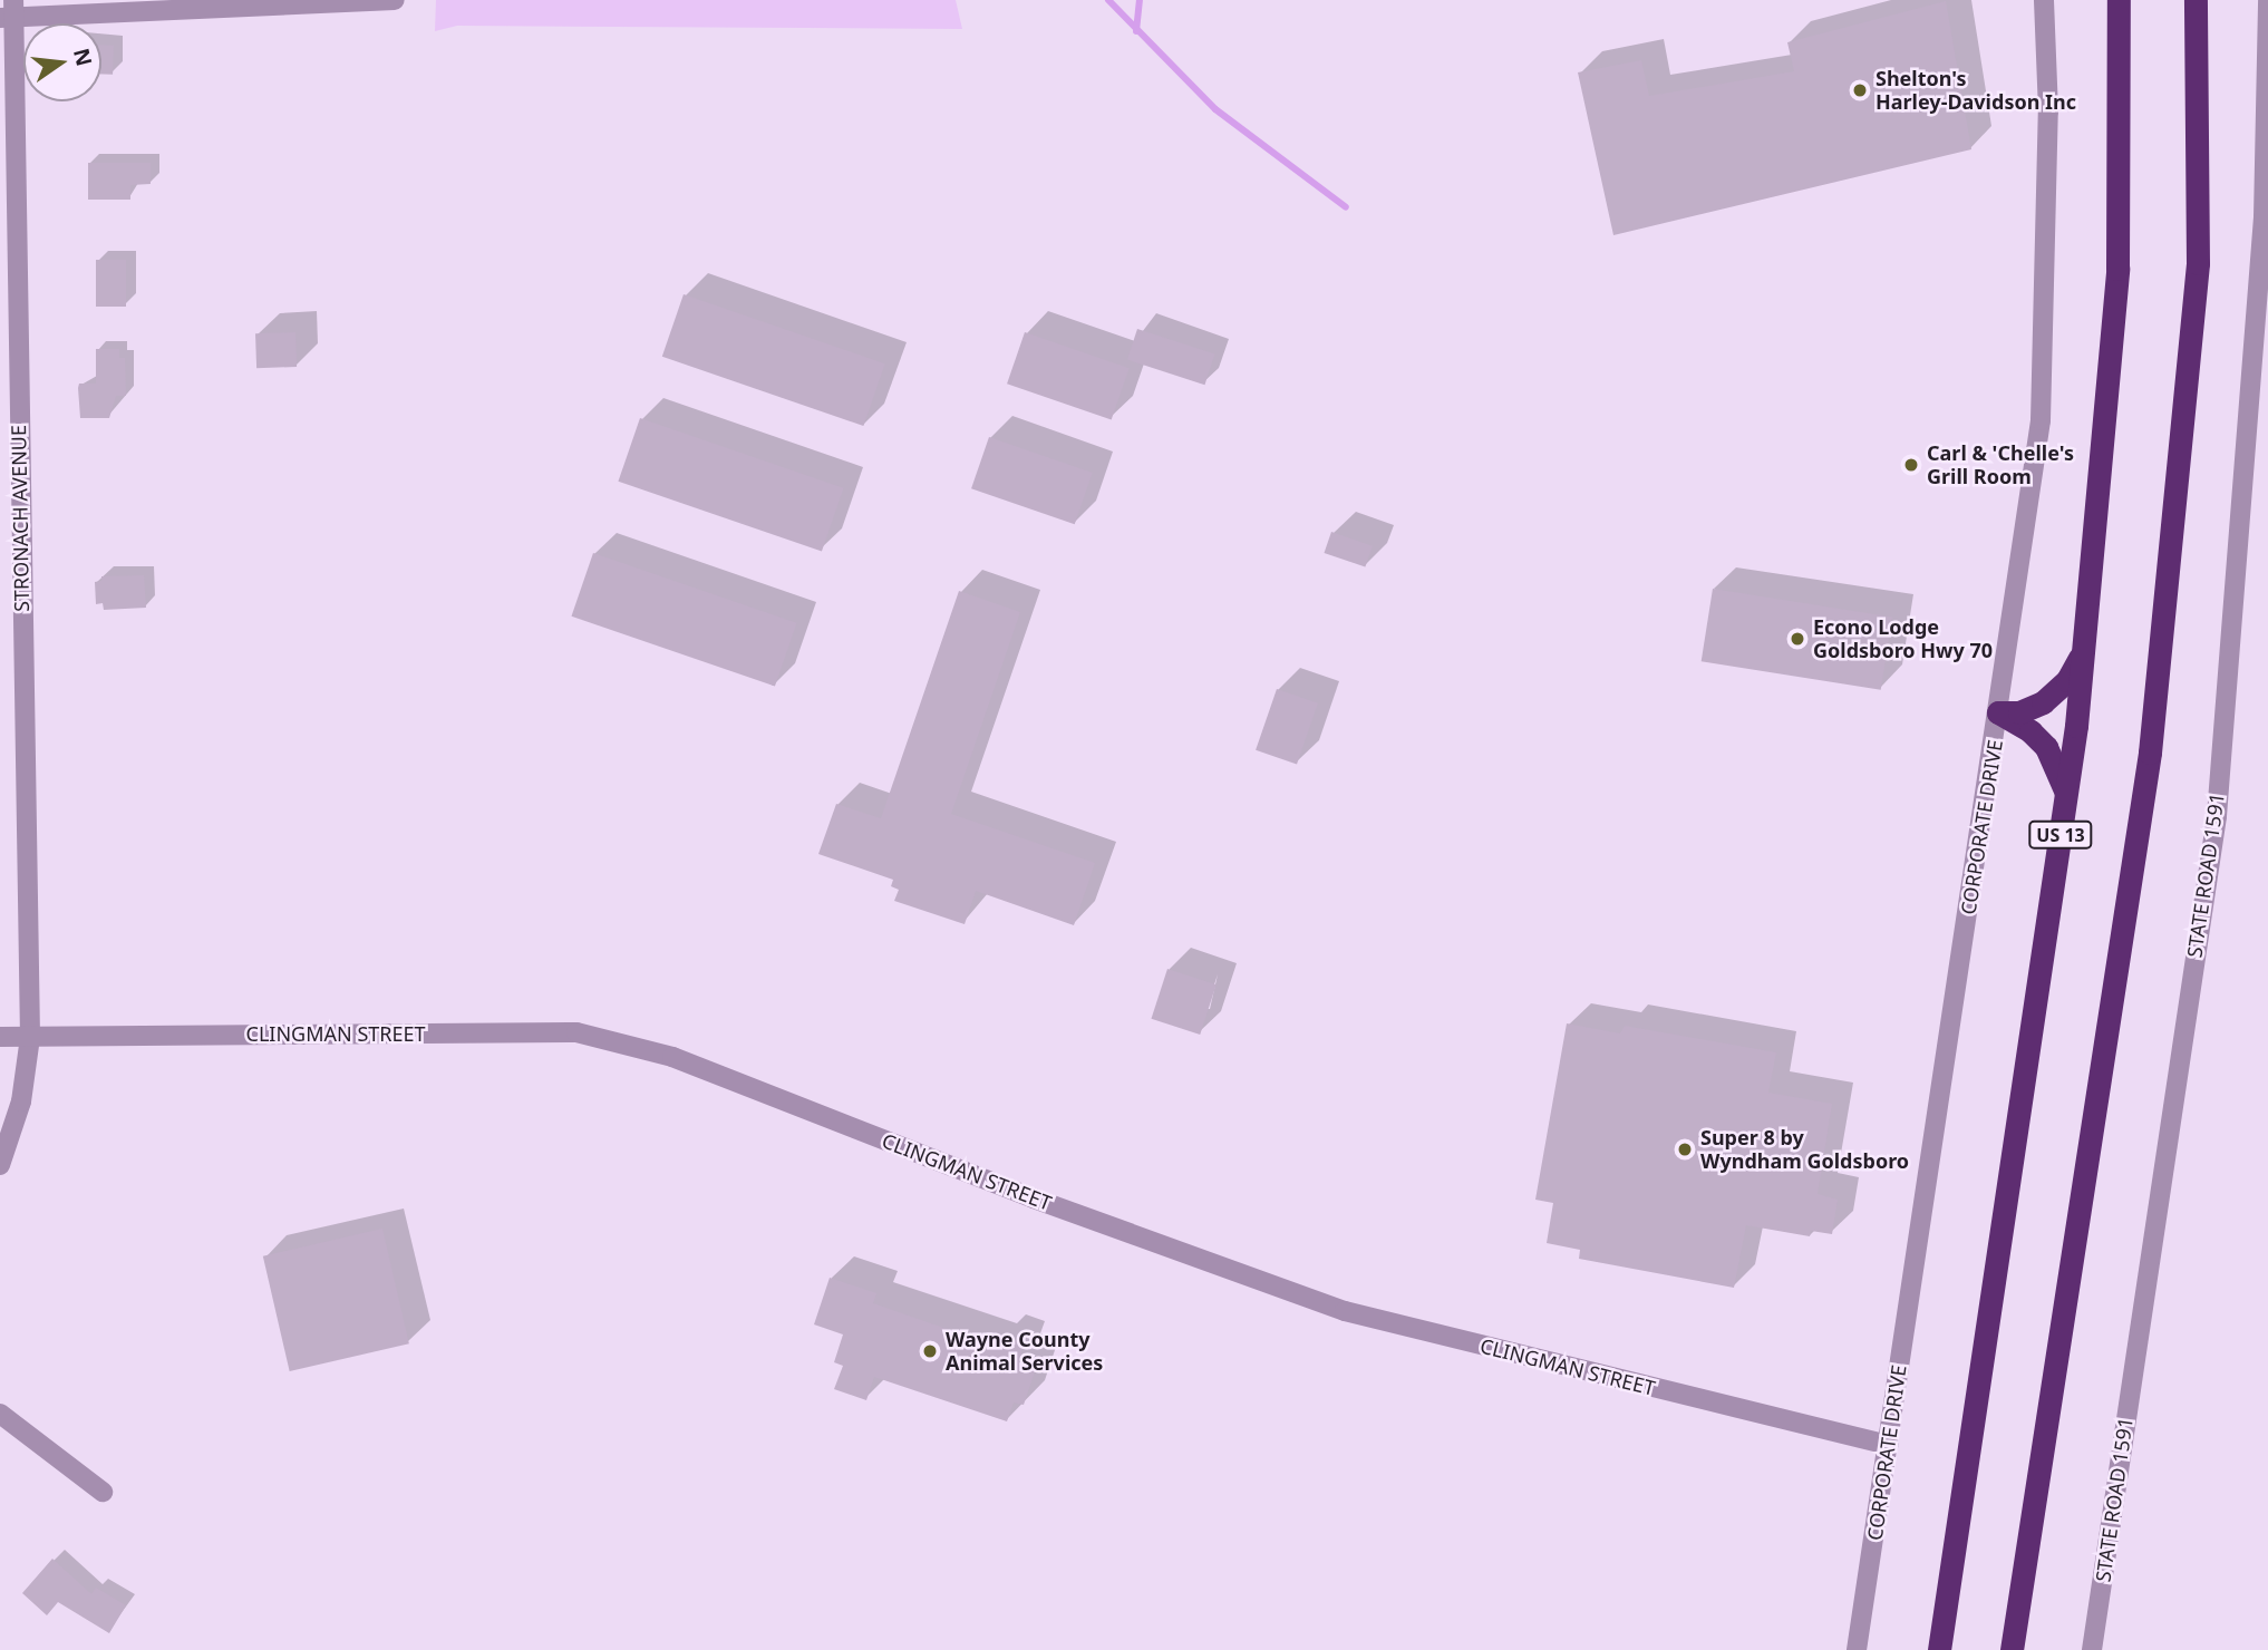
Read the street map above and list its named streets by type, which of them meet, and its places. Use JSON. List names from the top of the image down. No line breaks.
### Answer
{"streets":{"highway":["US 13"],"street":["STRONACH AVENUE","CORPORATE DRIVE","STATE ROAD 1591","CLINGMAN STREET"]},"crossings":[["STRONACH AVENUE","CLINGMAN STREET"],["CORPORATE DRIVE","CLINGMAN STREET"]],"places":["Shelton's Harley-Davidson Inc","Carl & 'Chelle's Grill Room","Econo Lodge Goldsboro Hwy 70","Super 8 by Wyndham Goldsboro","Wayne County Animal Services"],"north":"right"}
